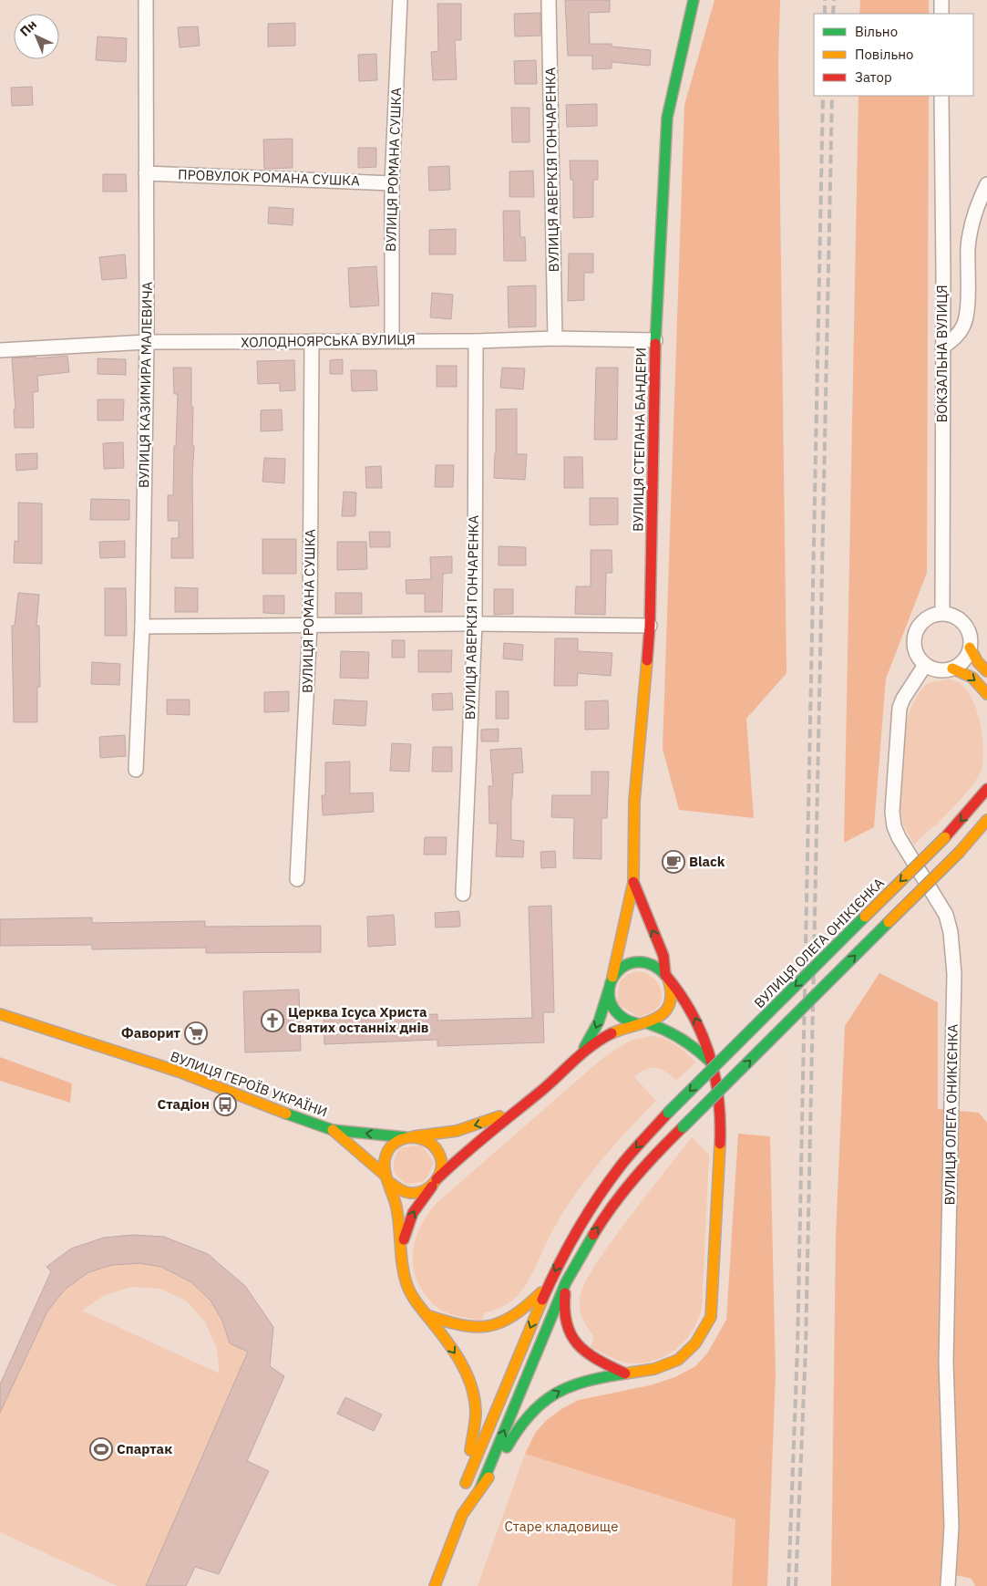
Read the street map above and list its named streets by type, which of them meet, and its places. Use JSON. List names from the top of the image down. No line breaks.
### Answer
{"streets":{"main road":["ВУЛИЦЯ СТЕПАНА БАНДЕРИ","ВУЛИЦЯ ОЛЕГА ОНІКІЄНКА","ВУЛИЦЯ ГЕРОЇВ УКРАЇНИ"],"street":["ВУЛИЦЯ РОМАНА СУШКА","ВУЛИЦЯ АВЕРКІЯ ГОНЧАРЕНКА","ПРОВУЛОК РОМАНА СУШКА","ХОЛОДНОЯРСЬКА ВУЛИЦЯ","ВОКЗАЛЬНА ВУЛИЦЯ","ВУЛИЦЯ КАЗИМИРА МАЛЕВИЧА","ВУЛИЦЯ ОЛЕГА ОНИКІЄНКА"]},"crossings":[["ВУЛИЦЯ РОМАНА СУШКА","ПРОВУЛОК РОМАНА СУШКА"],["ВУЛИЦЯ РОМАНА СУШКА","ХОЛОДНОЯРСЬКА ВУЛИЦЯ"],["ВУЛИЦЯ АВЕРКІЯ ГОНЧАРЕНКА","ХОЛОДНОЯРСЬКА ВУЛИЦЯ"],["ПРОВУЛОК РОМАНА СУШКА","ВУЛИЦЯ КАЗИМИРА МАЛЕВИЧА"],["ХОЛОДНОЯРСЬКА ВУЛИЦЯ","ВУЛИЦЯ КАЗИМИРА МАЛЕВИЧА"],["ХОЛОДНОЯРСЬКА ВУЛИЦЯ","ВУЛИЦЯ СТЕПАНА БАНДЕРИ"],["ВОКЗАЛЬНА ВУЛИЦЯ","ВУЛИЦЯ ОЛЕГА ОНИКІЄНКА"]],"parks":["Старе кладовище"],"places":{"cafe":["Black"],"church":["Церква Ісуса Христа Святих останніх днів"],"supermarket":["Фаворит"],"bus stop":["Стадіон"],"sports":["Спартак"]},"legend":["Вільно","Повільно","Затор"],"north":"top left"}
